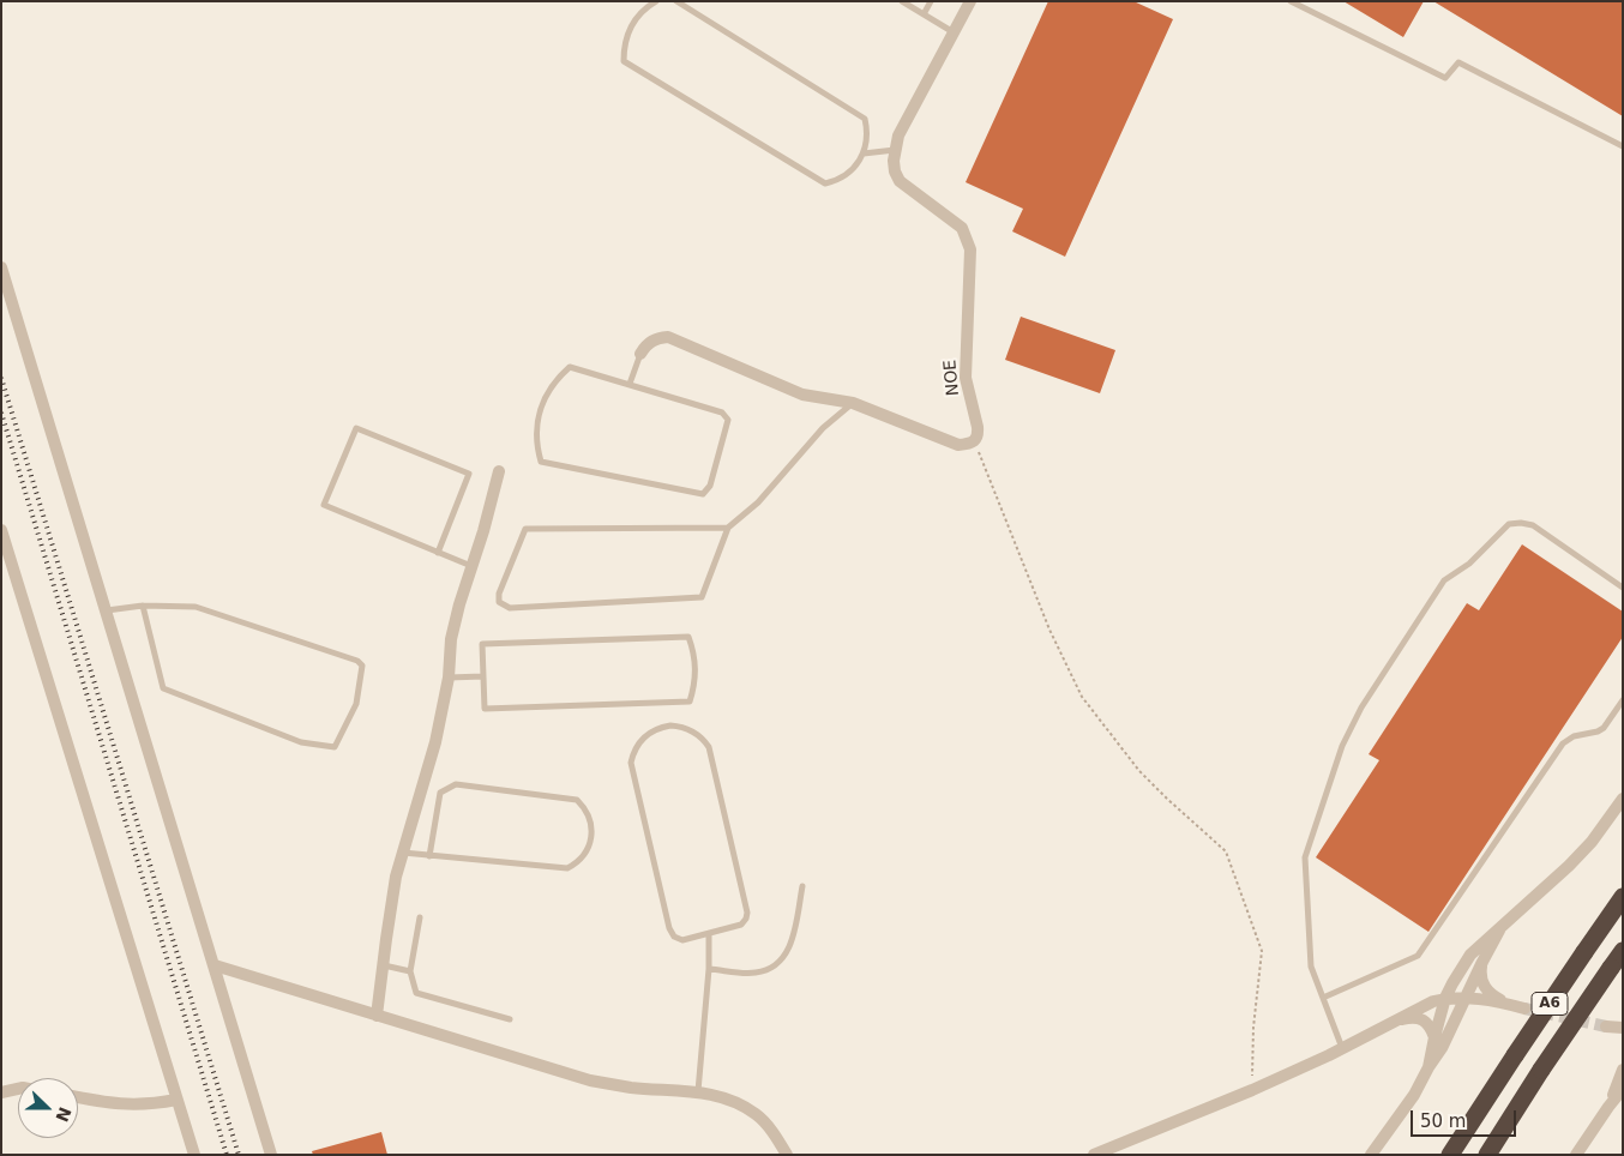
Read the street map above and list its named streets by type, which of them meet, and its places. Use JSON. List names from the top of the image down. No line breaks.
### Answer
{"streets":{"highway":["Α6"],"street":["NOE"]},"scale_bar":"50 m","north":"right"}
